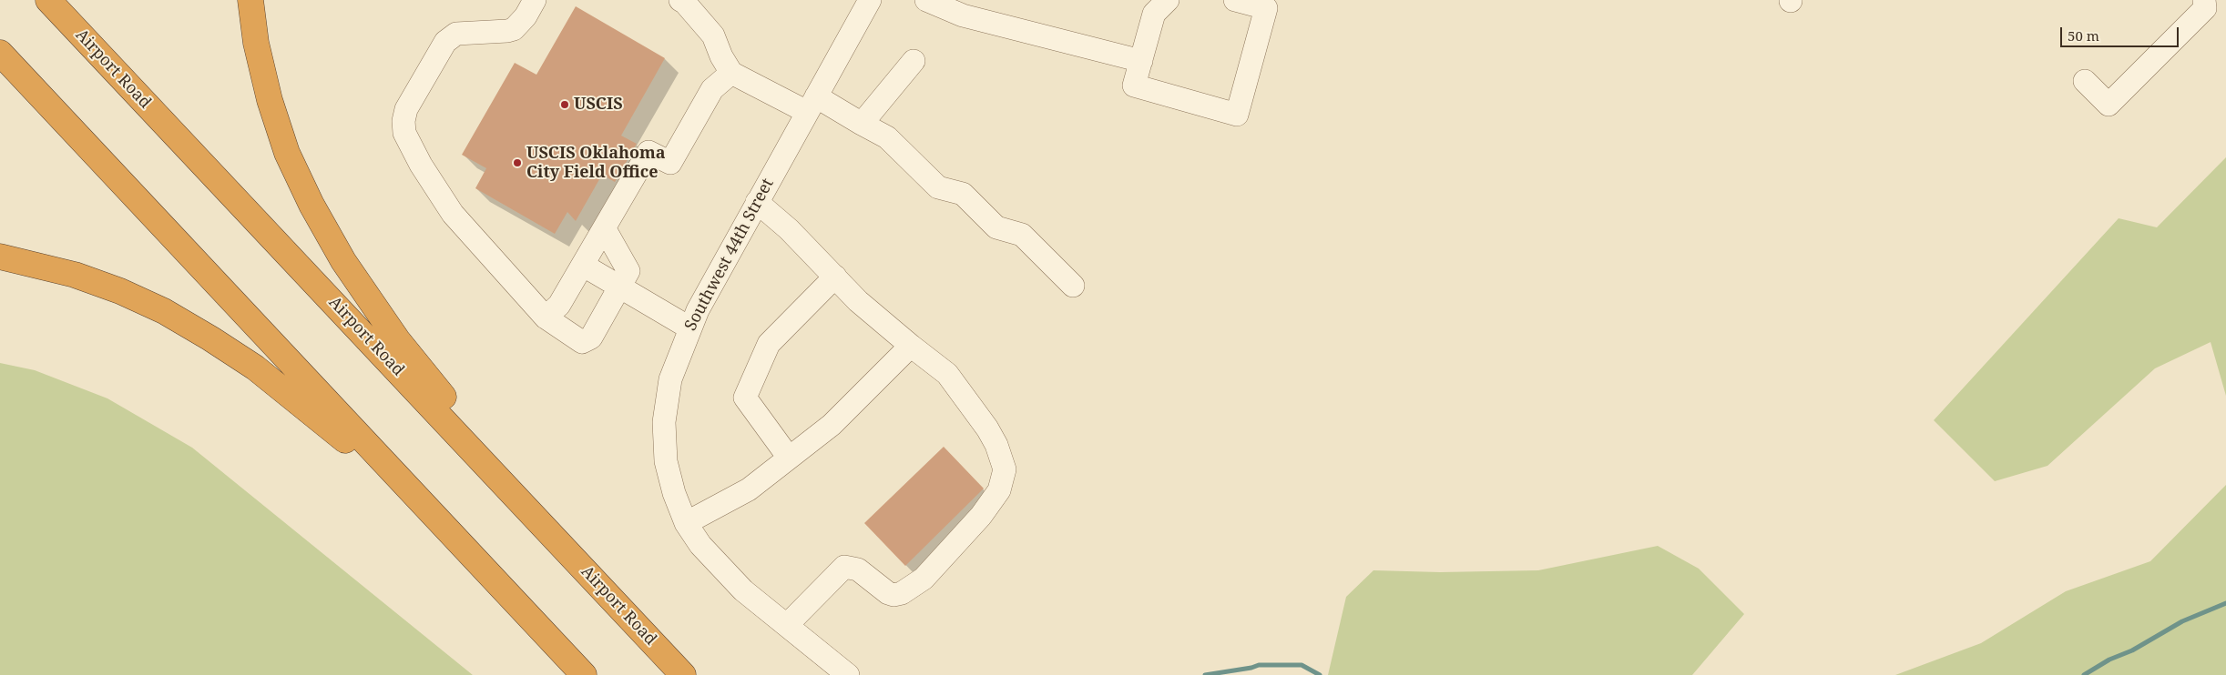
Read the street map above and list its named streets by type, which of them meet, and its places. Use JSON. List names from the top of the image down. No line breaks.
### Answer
{"streets":{"highway":["Airport Road"],"street":["Southwest 44th Street"]},"places":["USCIS","USCIS Oklahoma City Field Office"],"scale_bar":"50 m"}
